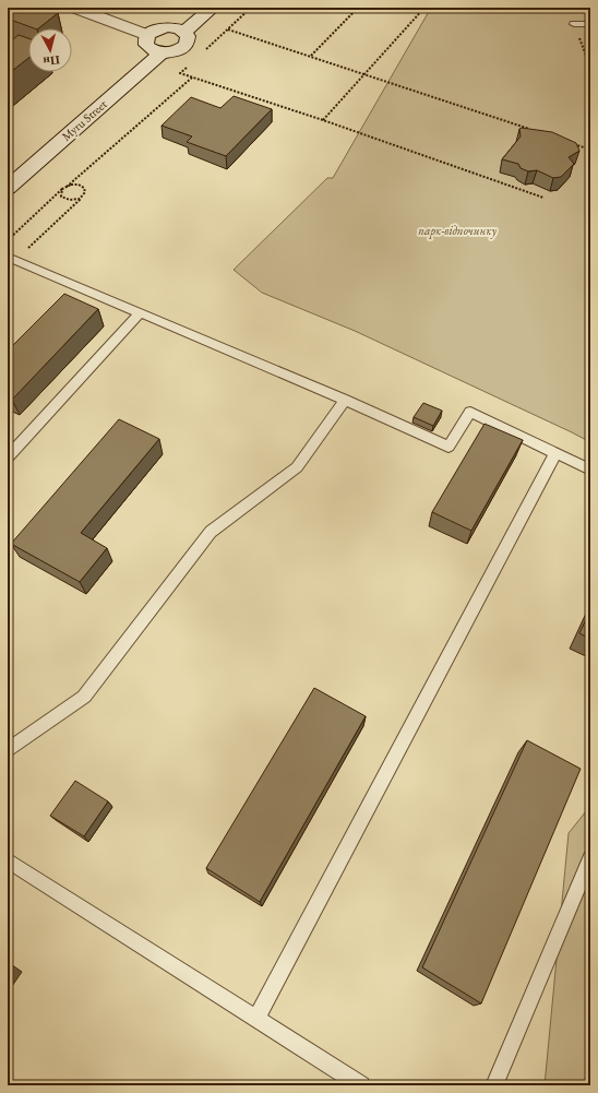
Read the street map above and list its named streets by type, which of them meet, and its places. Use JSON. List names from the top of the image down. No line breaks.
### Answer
{"streets":{"main road":["Myru Street"]},"parks":["парк-відпочинку"],"north":"bottom"}
